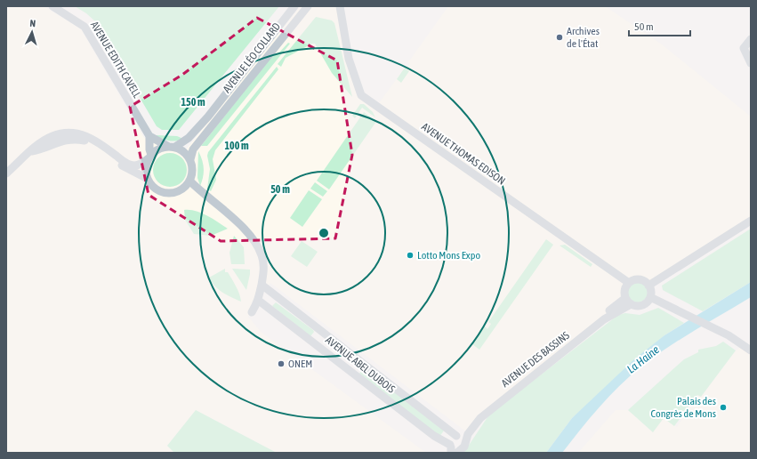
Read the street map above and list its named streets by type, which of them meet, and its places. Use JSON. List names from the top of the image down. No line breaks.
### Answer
{"streets":{"street":["AVENUE LÉO COLLARD","AVENUE EDITH CAVELL","AVENUE THOMAS EDISON","AVENUE DES BASSINS","AVENUE ABEL DUBOIS"]},"crossings":[["AVENUE LÉO COLLARD","AVENUE EDITH CAVELL"],["AVENUE THOMAS EDISON","AVENUE DES BASSINS"],["AVENUE DES BASSINS","AVENUE ABEL DUBOIS"]],"water":["La Haine"],"places":["Archives de l'État","Lotto Mons Expo","ONEM","Palais des Congrès de Mons"],"scale_bar":"50 m","north":"top","rings":["150 m","100 m","50 m"]}
